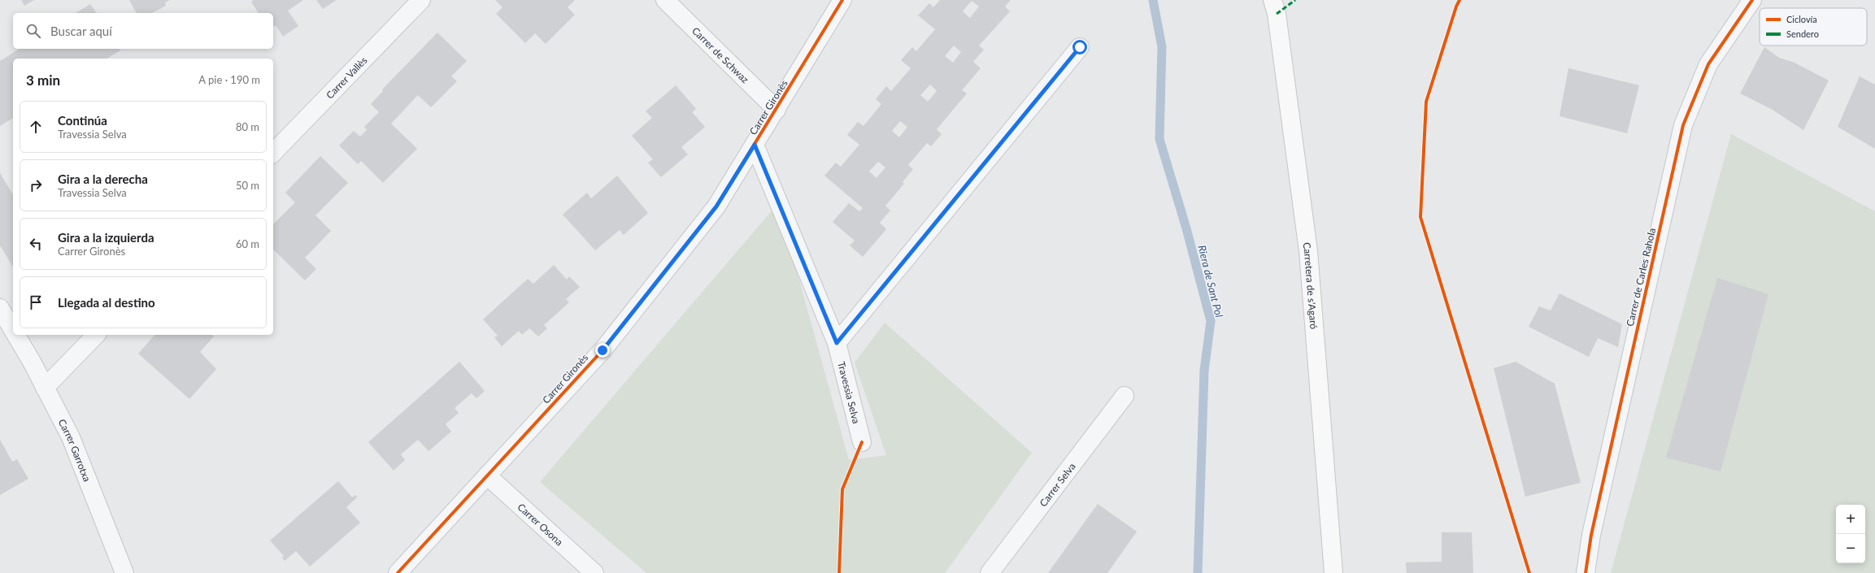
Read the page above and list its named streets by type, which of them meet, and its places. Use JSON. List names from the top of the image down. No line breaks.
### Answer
{"streets":{"street":["Carrer de Schwaz","Carrer Vallès","Carrer Gironès","Carrer de Carles Rahola","Carretera de s'Agaró","Travessia Selva","Carrer Garrotxa","Carrer Selva","Carrer Osona"]},"crossings":[["Carrer de Schwaz","Carrer Gironès"],["Carrer Gironès","Travessia Selva"],["Carrer Gironès","Carrer Osona"]],"water":["Riera de Sant Pol"],"legend":["Ciclovía","Sendero"],"page":{"search":"Buscar aquí","heading":["3 min","A pie · 190 m"],"list":[["Continúa","Travessia Selva","80 m"],["Gira a la derecha","Travessia Selva","50 m"],["Gira a la izquierda","Carrer Gironès","60 m"],"Llegada al destino"],"map_buttons":["+","−"]}}
